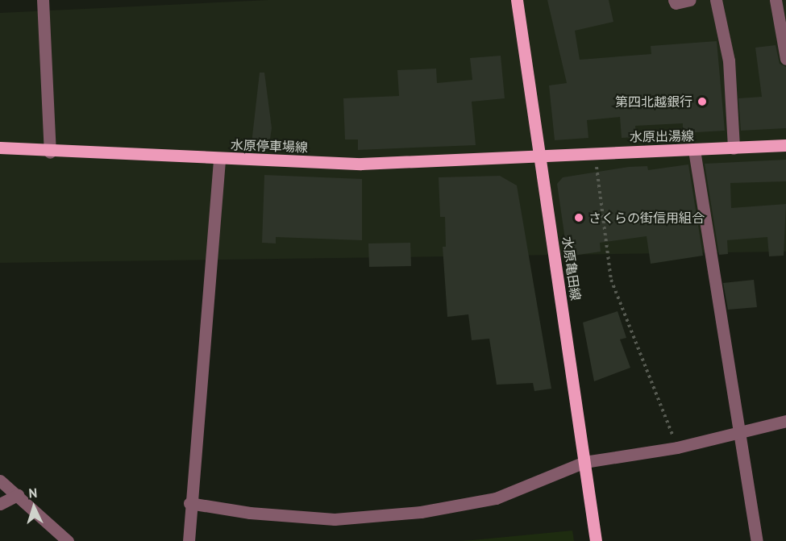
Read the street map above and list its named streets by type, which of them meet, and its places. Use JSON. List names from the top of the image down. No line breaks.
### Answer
{"streets":{"main road":["水原出湯線","水原停車場線","水原亀田線"]},"crossings":[["水原出湯線","水原停車場線"],["水原出湯線","水原亀田線"],["水原停車場線","水原亀田線"]],"places":["第四北越銀行","さくらの街信用組合"],"north":"top"}
